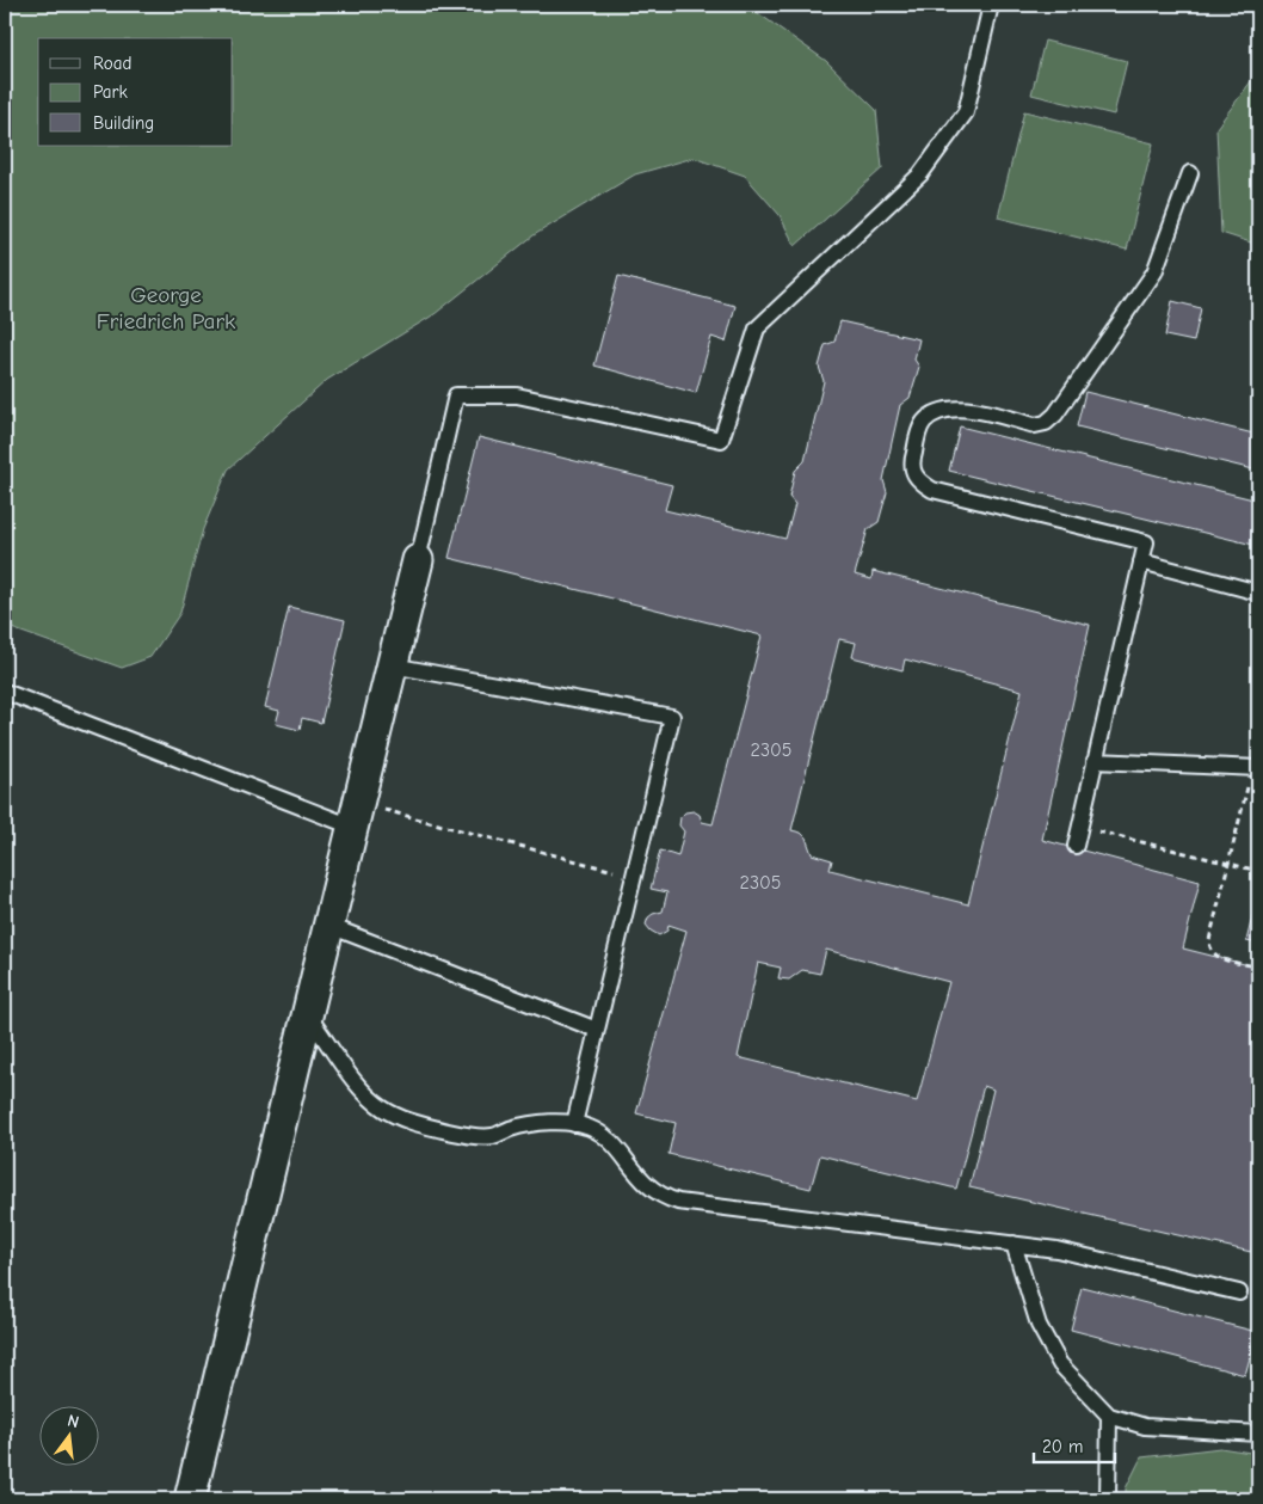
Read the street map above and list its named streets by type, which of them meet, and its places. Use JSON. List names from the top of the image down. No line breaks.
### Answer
{"parks":["George Friedrich Park"],"house_numbers":["2305","2305"],"legend":["Road","Park","Building"],"scale_bar":"20 m","north":"top"}
